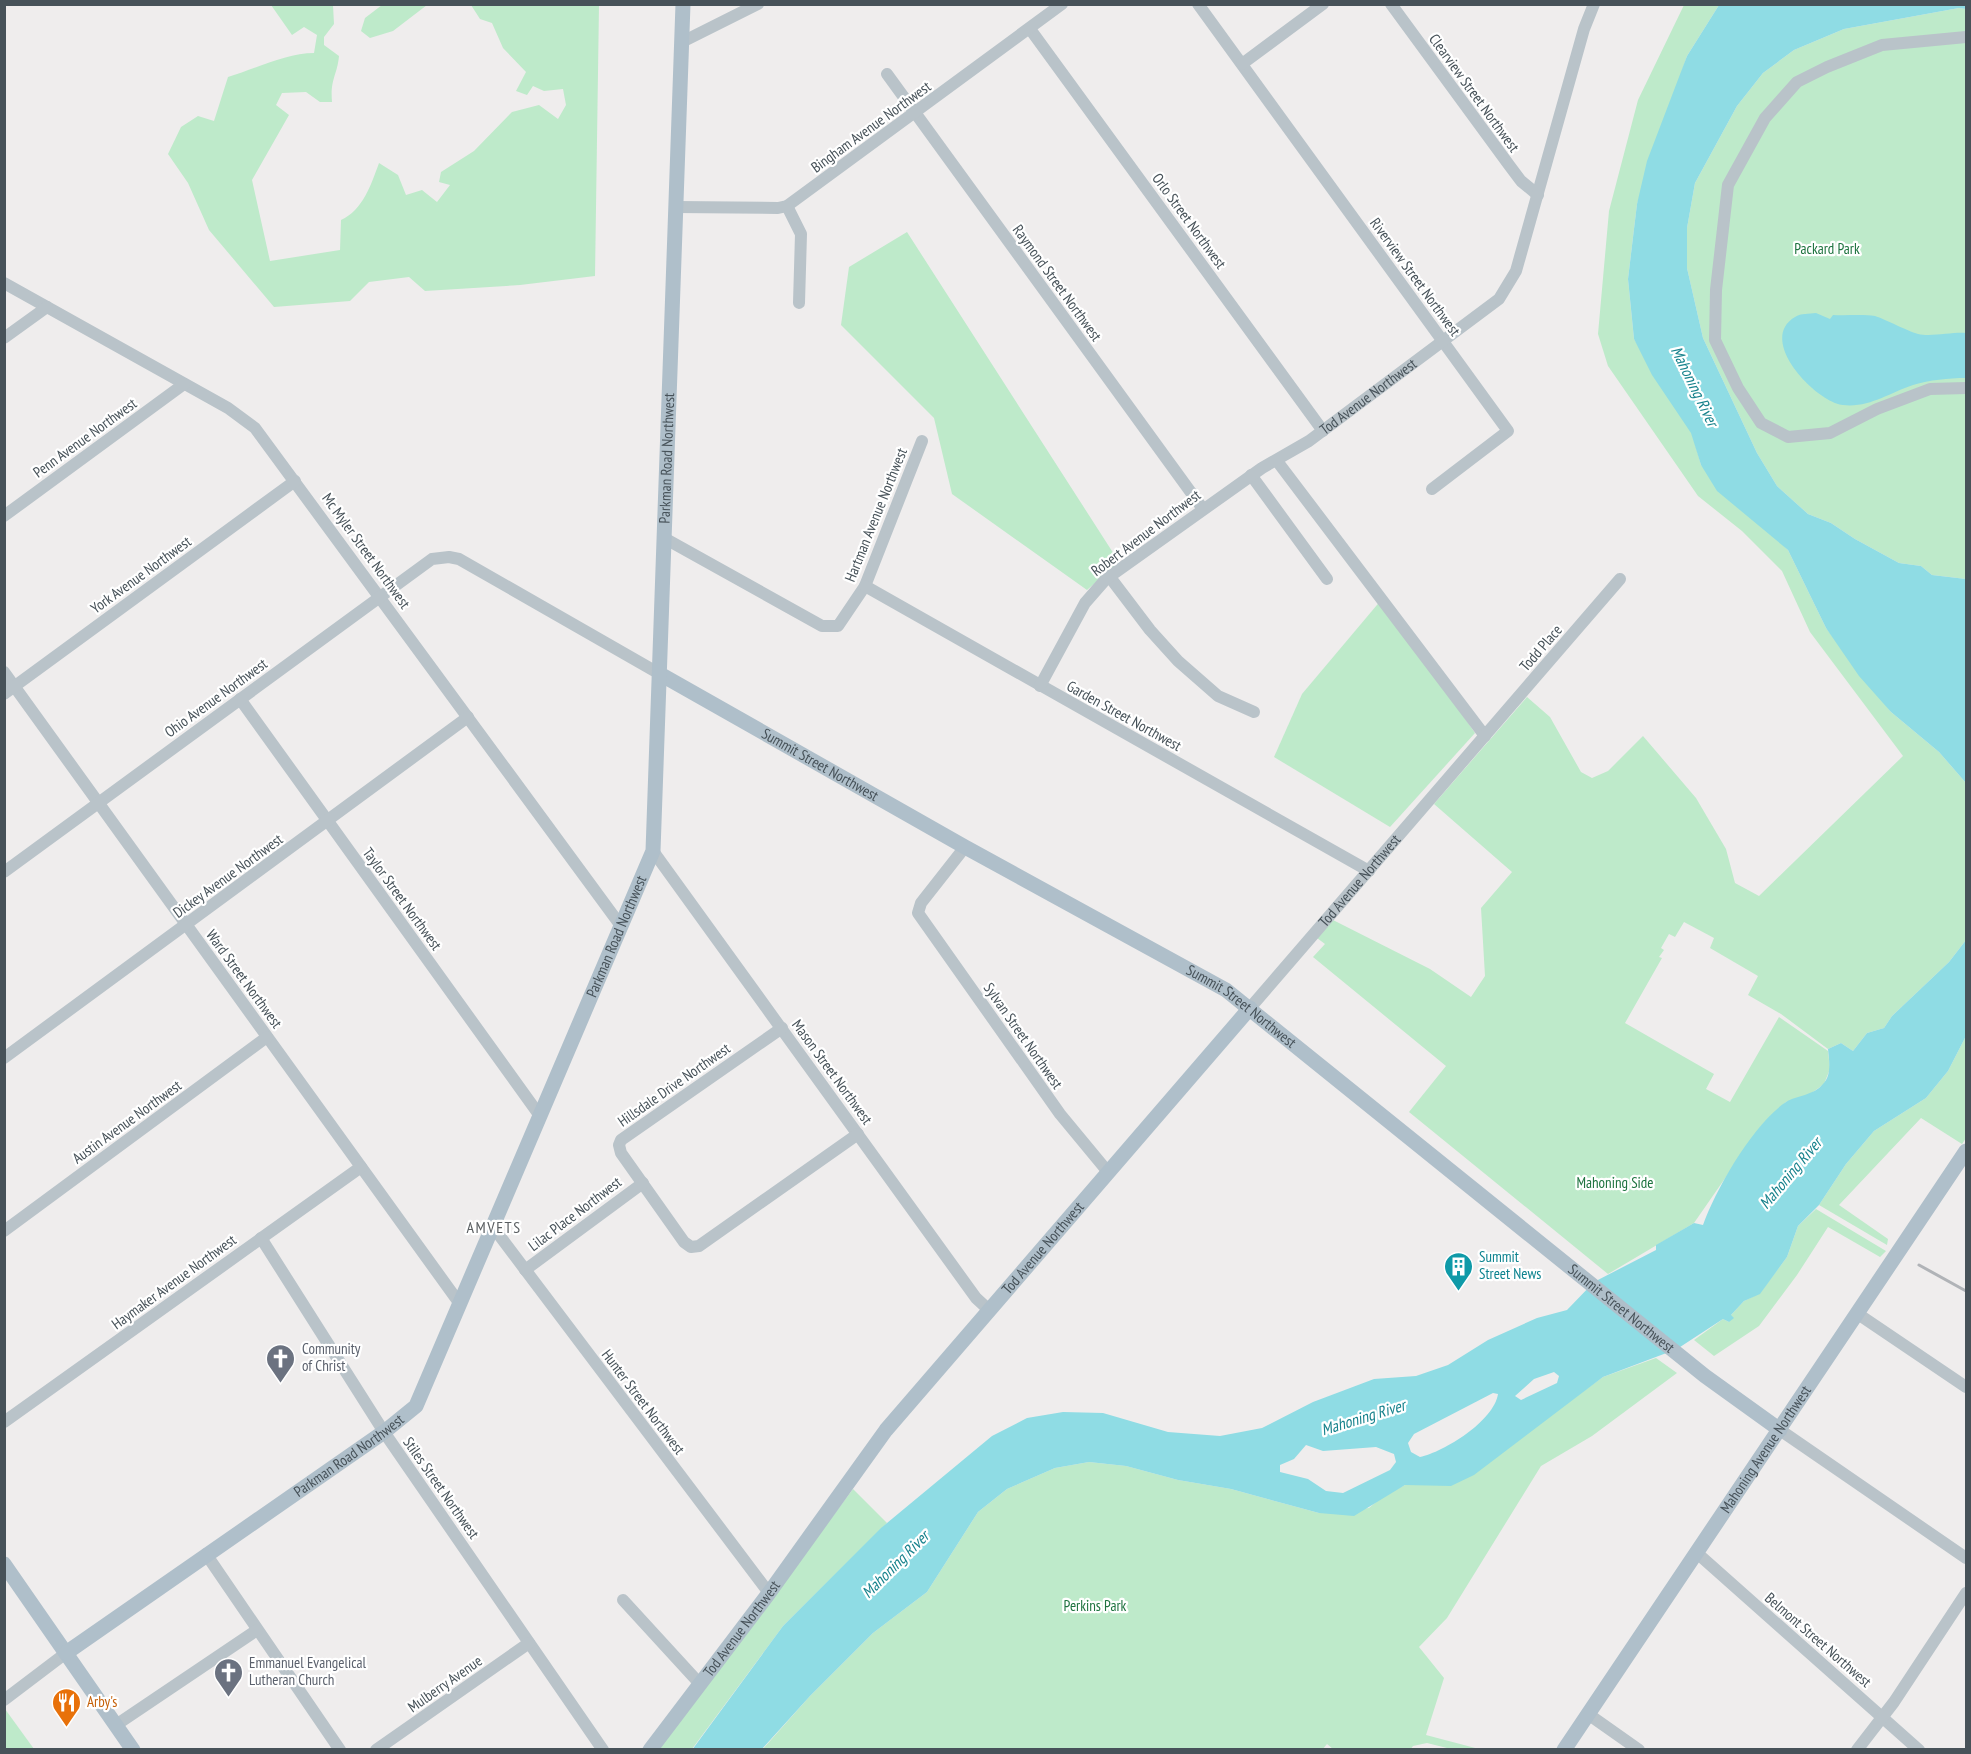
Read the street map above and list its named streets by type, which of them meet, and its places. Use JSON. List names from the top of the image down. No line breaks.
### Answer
{"streets":{"main road":["Tod Avenue Northwest","Parkman Road Northwest","Summit Street Northwest","Mahoning Avenue Northwest"],"street":["Clearview Street Northwest","Bingham Avenue Northwest","Orlo Street Northwest","Riverview Street Northwest","Raymond Street Northwest","Penn Avenue Northwest","Hartman Avenue Northwest","Robert Avenue Northwest","Mc Myler Street Northwest","York Avenue Northwest","Todd Place","Ohio Avenue Northwest","Garden Street Northwest","Dickey Avenue Northwest","Taylor Street Northwest","Ward Street Northwest","Sylvan Street Northwest","Mason Street Northwest","Hillsdale Drive Northwest","Austin Avenue Northwest","Lilac Place Northwest","Haymaker Avenue Northwest","Hunter Street Northwest","Stiles Street Northwest","Belmont Street Northwest","Mulberry Avenue"]},"crossings":[["Clearview Street Northwest","Tod Avenue Northwest"],["Bingham Avenue Northwest","Orlo Street Northwest"],["Bingham Avenue Northwest","Raymond Street Northwest"],["Orlo Street Northwest","Tod Avenue Northwest"],["Riverview Street Northwest","Tod Avenue Northwest"],["Raymond Street Northwest","Robert Avenue Northwest"],["Tod Avenue Northwest","Robert Avenue Northwest"],["Tod Avenue Northwest","Todd Place"],["Tod Avenue Northwest","Garden Street Northwest"],["Tod Avenue Northwest","Summit Street Northwest"],["Tod Avenue Northwest","Sylvan Street Northwest"],["Tod Avenue Northwest","Mason Street Northwest"],["Tod Avenue Northwest","Hunter Street Northwest"],["Penn Avenue Northwest","Mc Myler Street Northwest"],["Parkman Road Northwest","Hartman Avenue Northwest"],["Parkman Road Northwest","Mc Myler Street Northwest"],["Parkman Road Northwest","Summit Street Northwest"],["Parkman Road Northwest","Taylor Street Northwest"],["Parkman Road Northwest","Ward Street Northwest"],["Parkman Road Northwest","Mason Street Northwest"],["Parkman Road Northwest","Hunter Street Northwest"],["Parkman Road Northwest","Stiles Street Northwest"],["Hartman Avenue Northwest","Garden Street Northwest"],["Robert Avenue Northwest","Garden Street Northwest"],["Mc Myler Street Northwest","York Avenue Northwest"],["Mc Myler Street Northwest","Ohio Avenue Northwest"],["Mc Myler Street Northwest","Dickey Avenue Northwest"],["York Avenue Northwest","Ward Street Northwest"],["Ohio Avenue Northwest","Summit Street Northwest"],["Ohio Avenue Northwest","Taylor Street Northwest"],["Ohio Avenue Northwest","Ward Street Northwest"],["Summit Street Northwest","Sylvan Street Northwest"],["Summit Street Northwest","Mahoning Avenue Northwest"],["Dickey Avenue Northwest","Taylor Street Northwest"],["Dickey Avenue Northwest","Ward Street Northwest"],["Ward Street Northwest","Austin Avenue Northwest"],["Ward Street Northwest","Haymaker Avenue Northwest"],["Mason Street Northwest","Hillsdale Drive Northwest"],["Hillsdale Drive Northwest","Lilac Place Northwest"],["Lilac Place Northwest","Hunter Street Northwest"],["Haymaker Avenue Northwest","Stiles Street Northwest"],["Mahoning Avenue Northwest","Belmont Street Northwest"],["Stiles Street Northwest","Mulberry Avenue"]],"districts":["AMVETS"],"water":["Mahoning River"],"parks":["Packard Park","Mahoning Side","Perkins Park"],"places":{"building":["Summit Street News"],"church":["Community of Christ","Emmanuel Evangelical Lutheran Church"],"restaurant":["Arby's"]}}
